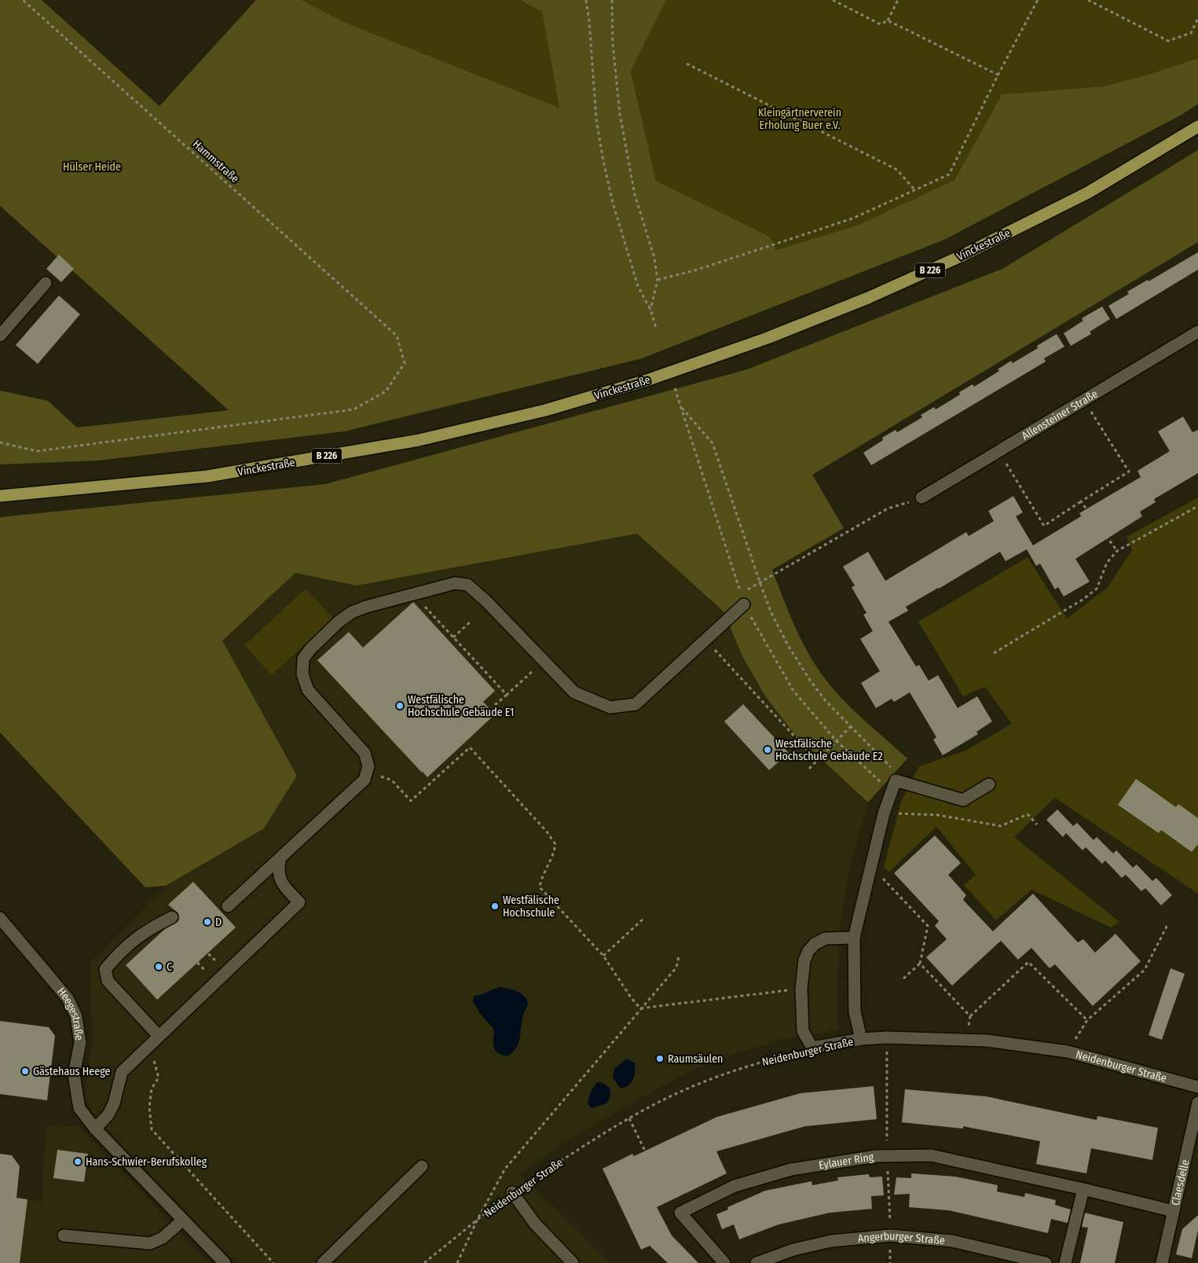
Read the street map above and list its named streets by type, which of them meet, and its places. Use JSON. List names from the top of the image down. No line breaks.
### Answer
{"streets":{"main road":["Vinckestraße","B 226"],"street":["Allensteiner Straße","Heegestraße","Neidenburger Straße","Eylauer Ring","Claesdelle","Angerburger Straße"],"path":["Hammstraße"]},"crossings":[["Eylauer Ring","Claesdelle"]],"parks":["Kleingärtnerverein Erholung Buer e.V.","Hülser Heide"],"places":["Westfälische Hochschule Gebäude E1","Westfälische Hochschule Gebäude E2","Westfälische Hochschule","D","C","Raumsäulen","Gästehaus Heege","Hans-Schwier-Berufskolleg"]}
